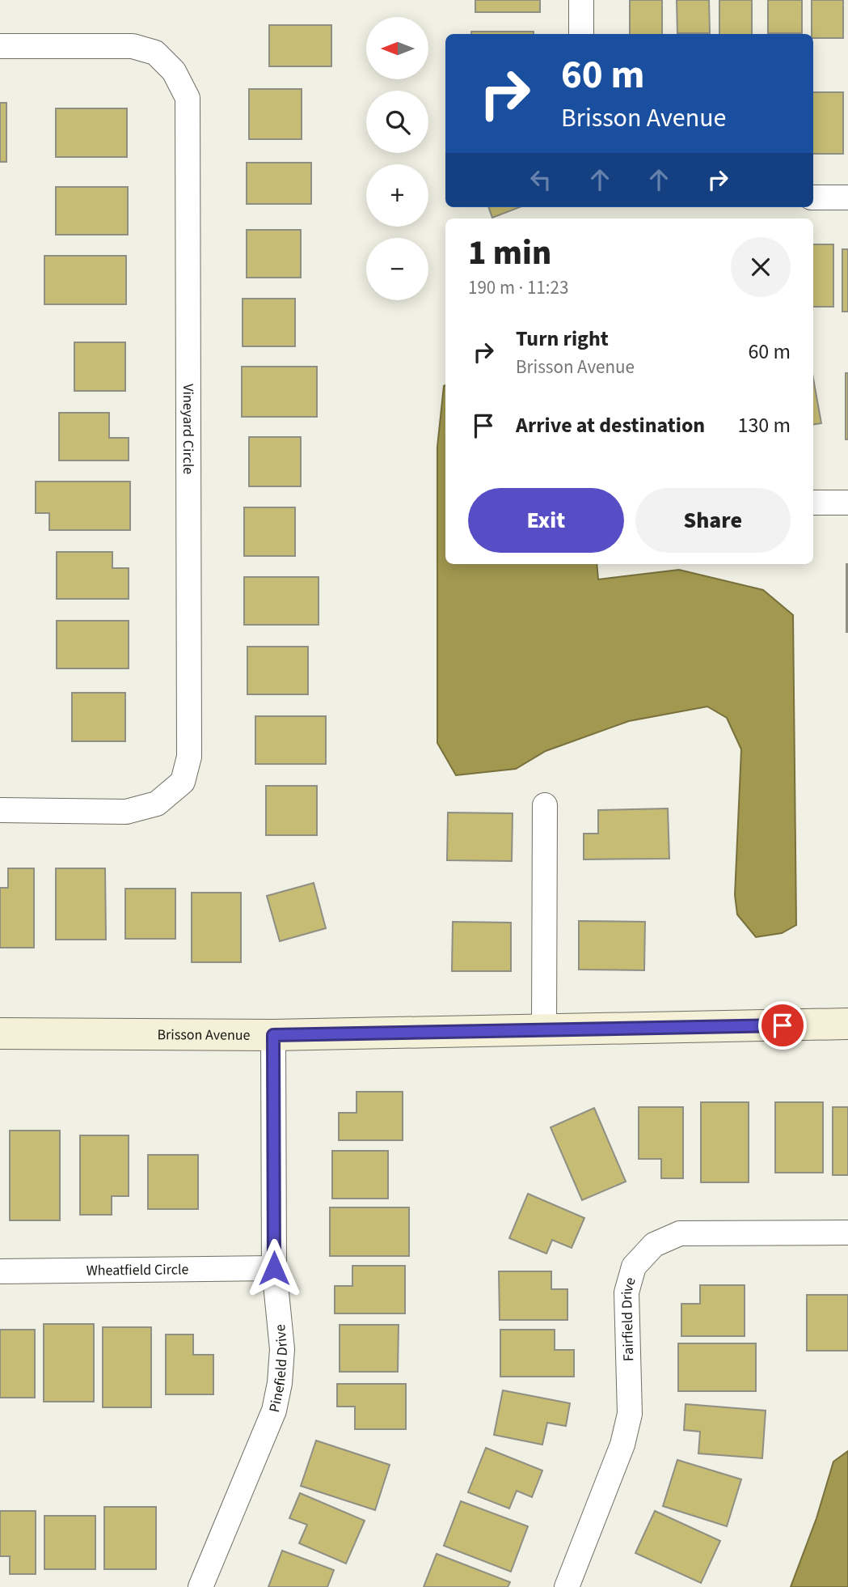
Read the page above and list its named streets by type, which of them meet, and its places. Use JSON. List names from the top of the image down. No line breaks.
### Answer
{"streets":{"street":["Vineyard Circle","Brisson Avenue","Wheatfield Circle","Fairfield Drive","Pinefield Drive"]},"crossings":[["Brisson Avenue","Pinefield Drive"],["Wheatfield Circle","Pinefield Drive"]],"north":"left","page":{"map_buttons":["+","−"],"turn":["60 m","Brisson Avenue"],"heading":["1 min","190 m · 11:23"],"list":[{"name":"Turn right","note":"Brisson Avenue","value":"60 m"},{"name":"Arrive at destination","value":"130 m"}],"buttons":["Exit","Share"]}}
